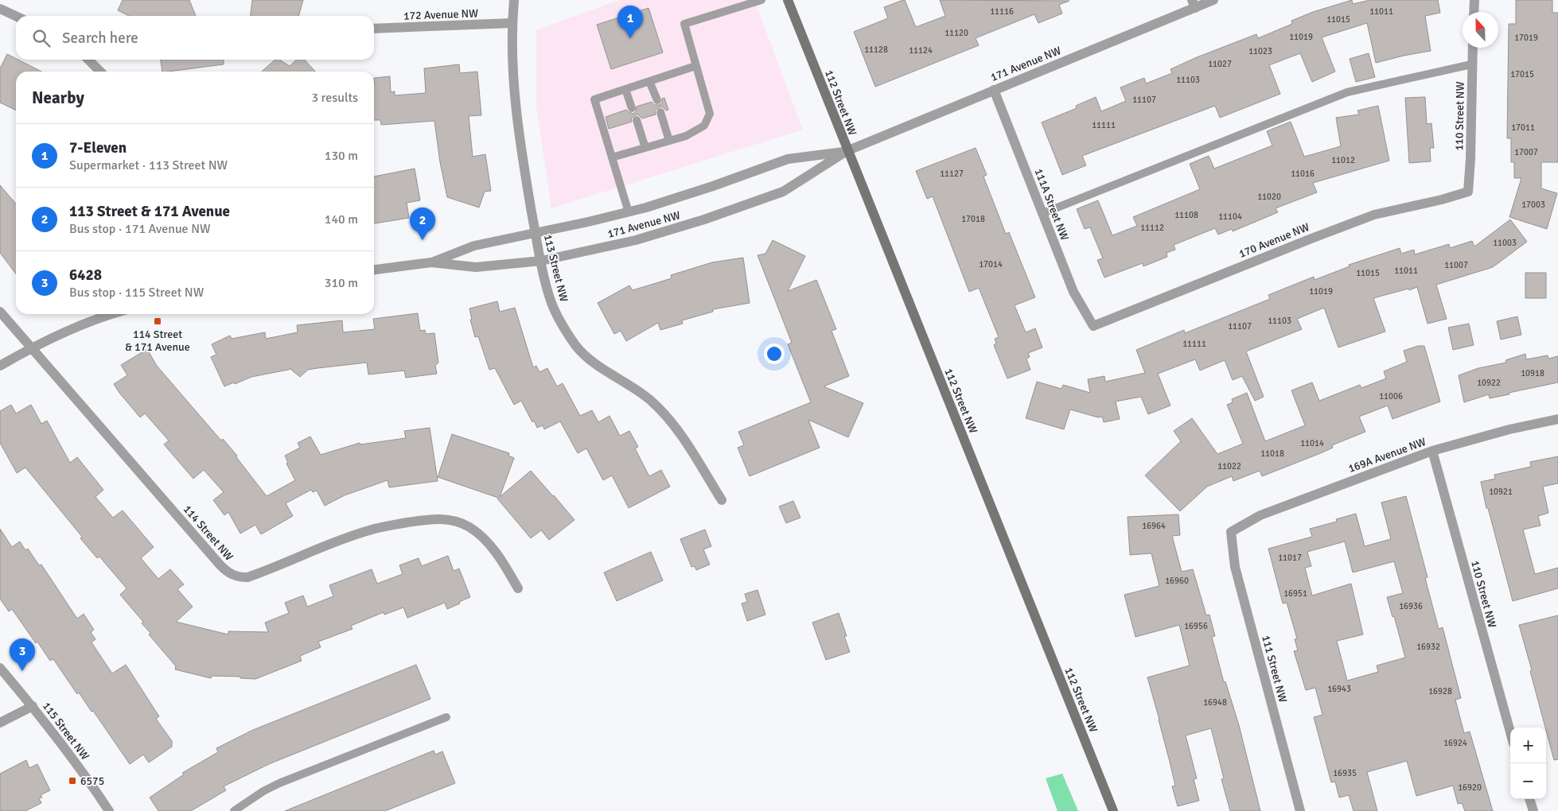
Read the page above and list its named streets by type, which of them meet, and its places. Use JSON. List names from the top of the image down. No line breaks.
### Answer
{"streets":{"main road":["112 Street NW"],"street":["172 Avenue NW","171 Avenue NW","110 Street NW","111A Street NW","170 Avenue NW","113 Street NW","169A Avenue NW","114 Street NW","111 Street NW","115 Street NW"]},"crossings":[["172 Avenue NW","113 Street NW"],["171 Avenue NW","112 Street NW"],["171 Avenue NW","111A Street NW"],["171 Avenue NW","113 Street NW"],["110 Street NW","170 Avenue NW"],["110 Street NW","169A Avenue NW"],["111A Street NW","170 Avenue NW"],["169A Avenue NW","111 Street NW"]],"places":{"transit":["114 Street & 171 Avenue","6575"]},"house_numbers":["11116","11011","11015","11120","11019","17019","11128","11124","11023","11027","17015","11103","11107","11111","17011","17007","11012","11127","11016","11020","17003","11108","11104","17018","11112","11003","17014","11007","11011","11015","11019","11103","11107","11111","10918","10922","11006","11014","11018","11022","10921","16964","11017","16960","16951","16936","16956","16932","16943","16928","16948","16924","16935","16920"],"north":"top","page":{"pins":["1","2","3"],"search":"Search here","heading":["Nearby","3 results"],"list":[{"mark":"1","name":"7-Eleven","note":"Supermarket · 113 Street NW","value":"130 m"},{"mark":"2","name":"113 Street & 171 Avenue","note":"Bus stop · 171 Avenue NW","value":"140 m"},{"mark":"3","name":"6428","note":"Bus stop · 115 Street NW","value":"310 m"}],"map_buttons":["+","−"]}}
